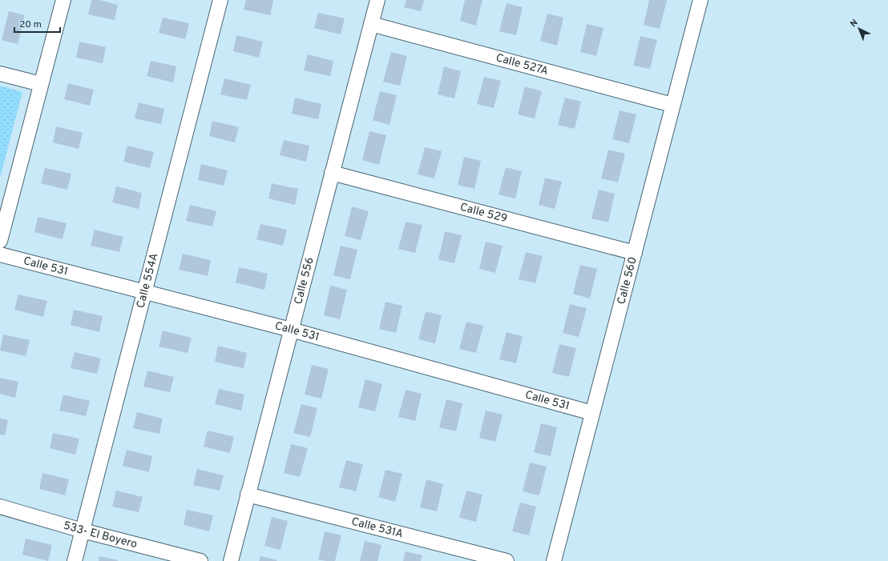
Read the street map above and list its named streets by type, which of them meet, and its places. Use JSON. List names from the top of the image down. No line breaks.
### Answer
{"streets":{"street":["Calle 527A","Calle 529","Calle 531","Calle 554A","Calle 556","Calle 560","Calle 531A","533- El Boyero"]},"crossings":[["Calle 527A","Calle 556"],["Calle 527A","Calle 560"],["Calle 529","Calle 556"],["Calle 529","Calle 560"],["Calle 531","Calle 554A"],["Calle 531","Calle 556"],["Calle 531","Calle 560"],["Calle 554A","533- El Boyero"],["Calle 556","Calle 531A"]],"scale_bar":"20 m","north":"top left"}
